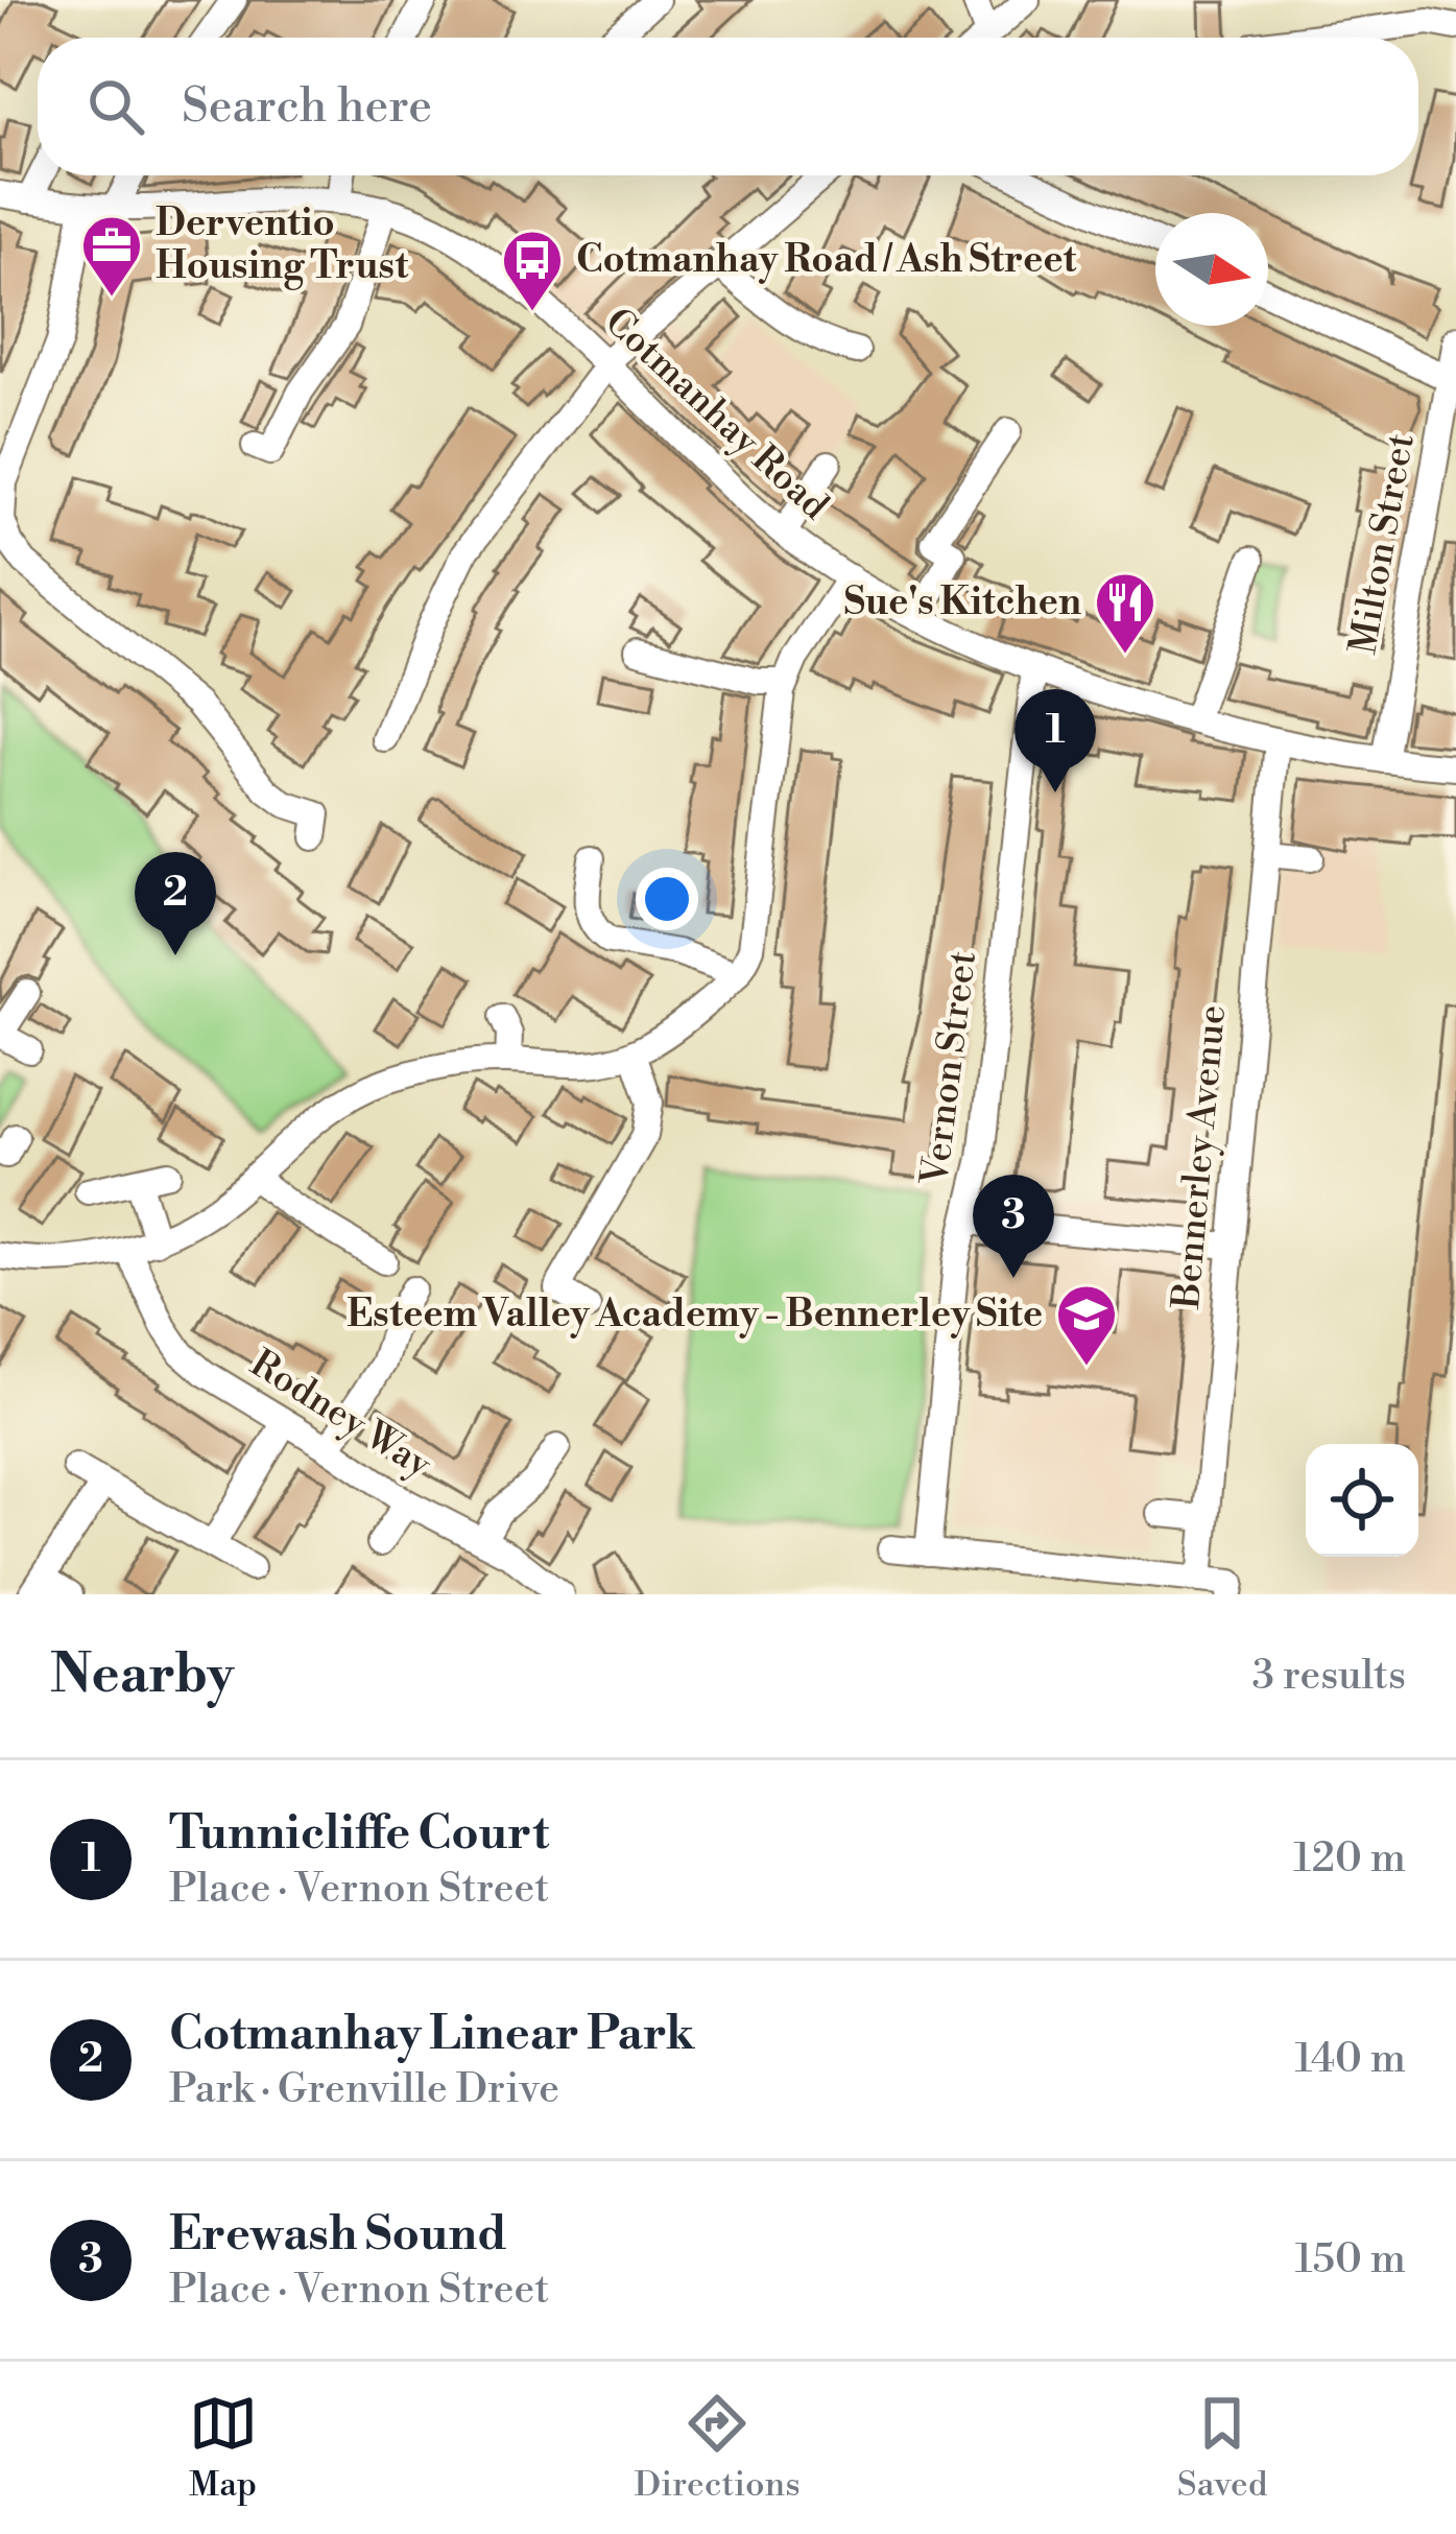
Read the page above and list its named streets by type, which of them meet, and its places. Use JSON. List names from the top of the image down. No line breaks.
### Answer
{"streets":{"street":["Cotmanhay Road","Milton Street","Vernon Street","Bennerley Avenue","Rodney Way"]},"crossings":[["Cotmanhay Road","Milton Street"],["Cotmanhay Road","Vernon Street"],["Cotmanhay Road","Bennerley Avenue"]],"places":{"office":["Derventio Housing Trust"],"bus stop":["Cotmanhay Road / Ash Street"],"restaurant":["Sue's Kitchen"],"school or university":["Esteem Valley Academy - Bennerley Site"]},"north":"right","page":{"search":"Search here","pins":["1","2","3"],"heading":["Nearby","3 results"],"list":[{"mark":"1","name":"Tunnicliffe Court","note":"Place · Vernon Street","value":"120 m"},{"mark":"2","name":"Cotmanhay Linear Park","note":"Park · Grenville Drive","value":"140 m"},{"mark":"3","name":"Erewash Sound","note":"Place · Vernon Street","value":"150 m"}],"nav":["Map","Directions","Saved"]}}
